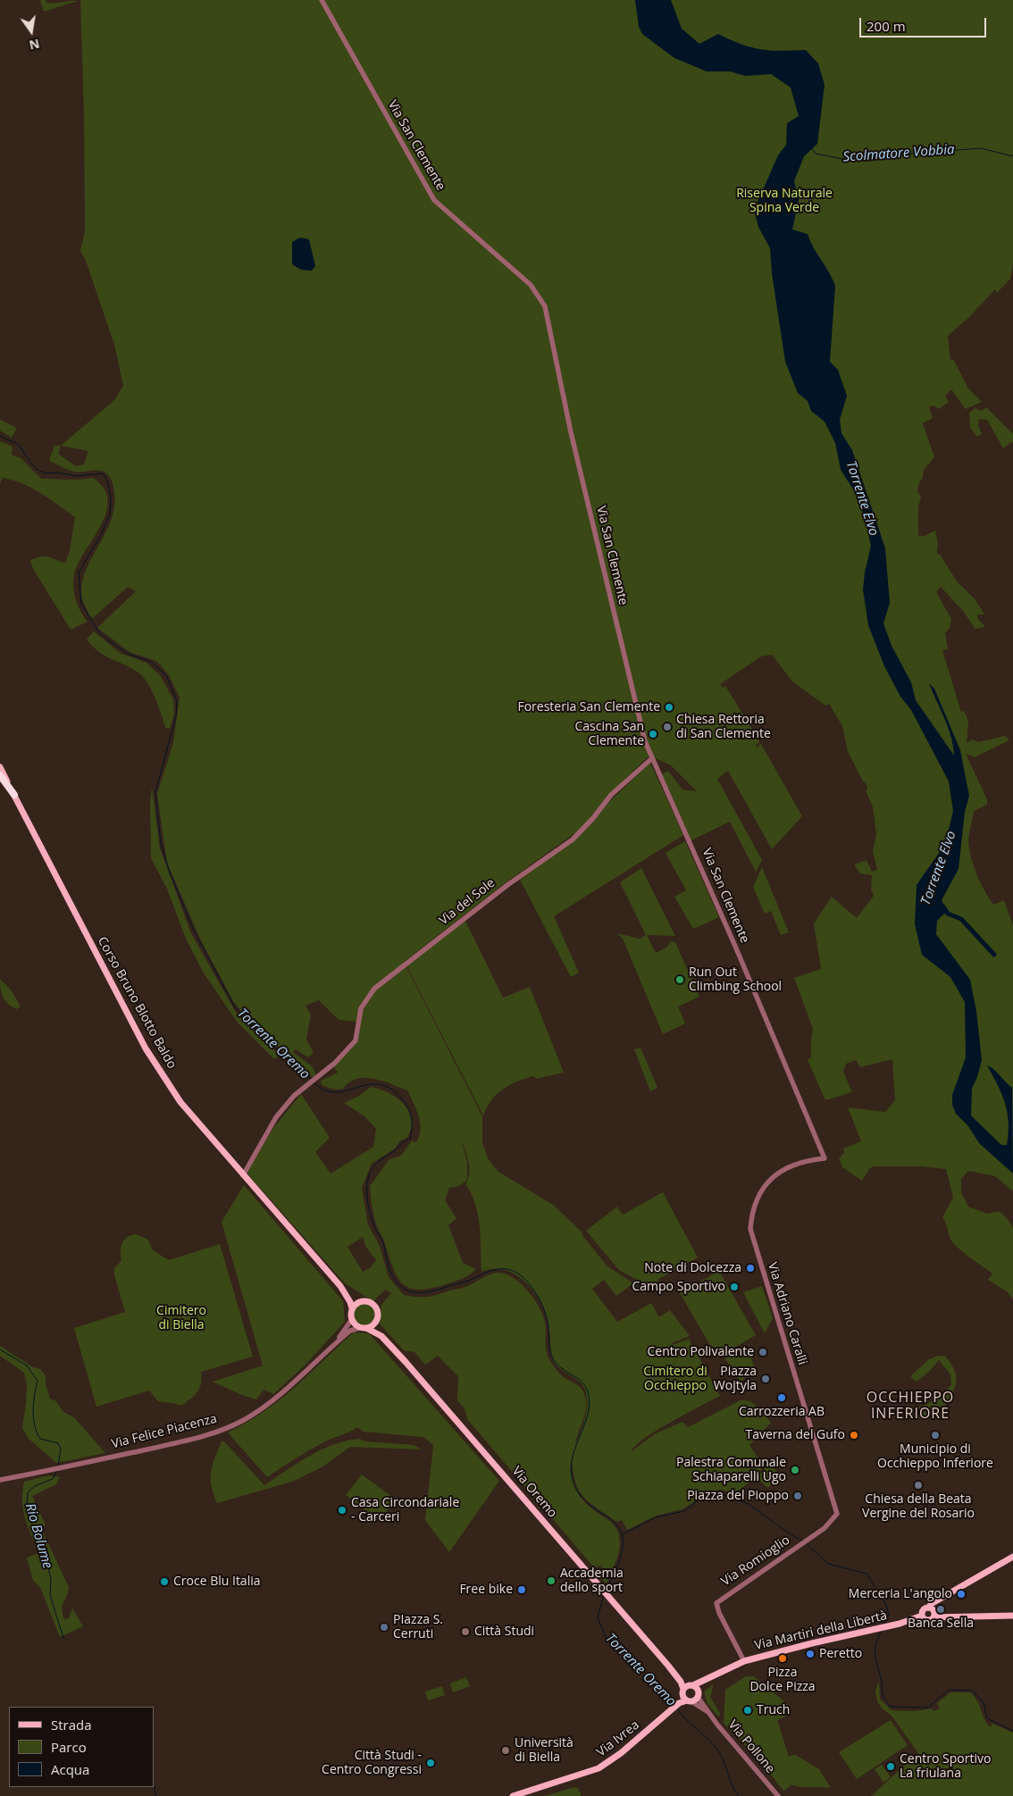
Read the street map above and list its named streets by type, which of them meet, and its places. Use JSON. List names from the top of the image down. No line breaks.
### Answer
{"streets":{"main road":["Corso Bruno Blotto Baldo","Via Oremo","Via Martiri della Libertà","Via Ivrea"],"street":["Via San Clemente","Via del Sole","Via Adriano Caralli","Via Felice Piacenza","Via Romioglio","Via Pollone"]},"crossings":[["Via San Clemente","Via del Sole"],["Via San Clemente","Via Adriano Caralli"],["Via del Sole","Corso Bruno Blotto Baldo"],["Corso Bruno Blotto Baldo","Via Felice Piacenza"],["Corso Bruno Blotto Baldo","Via Oremo"],["Via Adriano Caralli","Via Romioglio"],["Via Felice Piacenza","Via Oremo"],["Via Oremo","Via Ivrea"],["Via Oremo","Via Pollone"],["Via Romioglio","Via Martiri della Libertà"],["Via Ivrea","Via Pollone"]],"districts":["OCCHIEPPO INFERIORE"],"water":["Scolmatore Vobbia","Torrente Elvo","Torrente Oremo","Rio Bolume"],"parks":["Riserva Naturale Spina Verde","Cimitero di Biella","Cimitero di Occhieppo"],"places":["Foresteria San Clemente","Chiesa Rettoria di San Clemente","Cascina San Clemente","Run Out Climbing School","Note di Dolcezza","Campo Sportivo","Centro Polivalente","Piazza Wojtyla","Carrozzeria AB","Taverna del Gufo","Municipio di Occhieppo Inferiore","Palestra Comunale Schiaparelli Ugo","Chiesa della Beata Vergine del Rosario","Piazza del Pioppo","Casa Circondariale - Carceri","Accademia dello sport","Croce Blu Italia","Free bike","Merceria L'angolo","Banca Sella","PIazza S. Cerruti","Città Studi","Peretto","Pizza Dolce Pizza","Truch","Università di Biella","Città Studi - Centro Congressi","Centro Sportivo La friulana"],"legend":["Strada","Parco","Acqua"],"scale_bar":"200 m","north":"bottom"}
